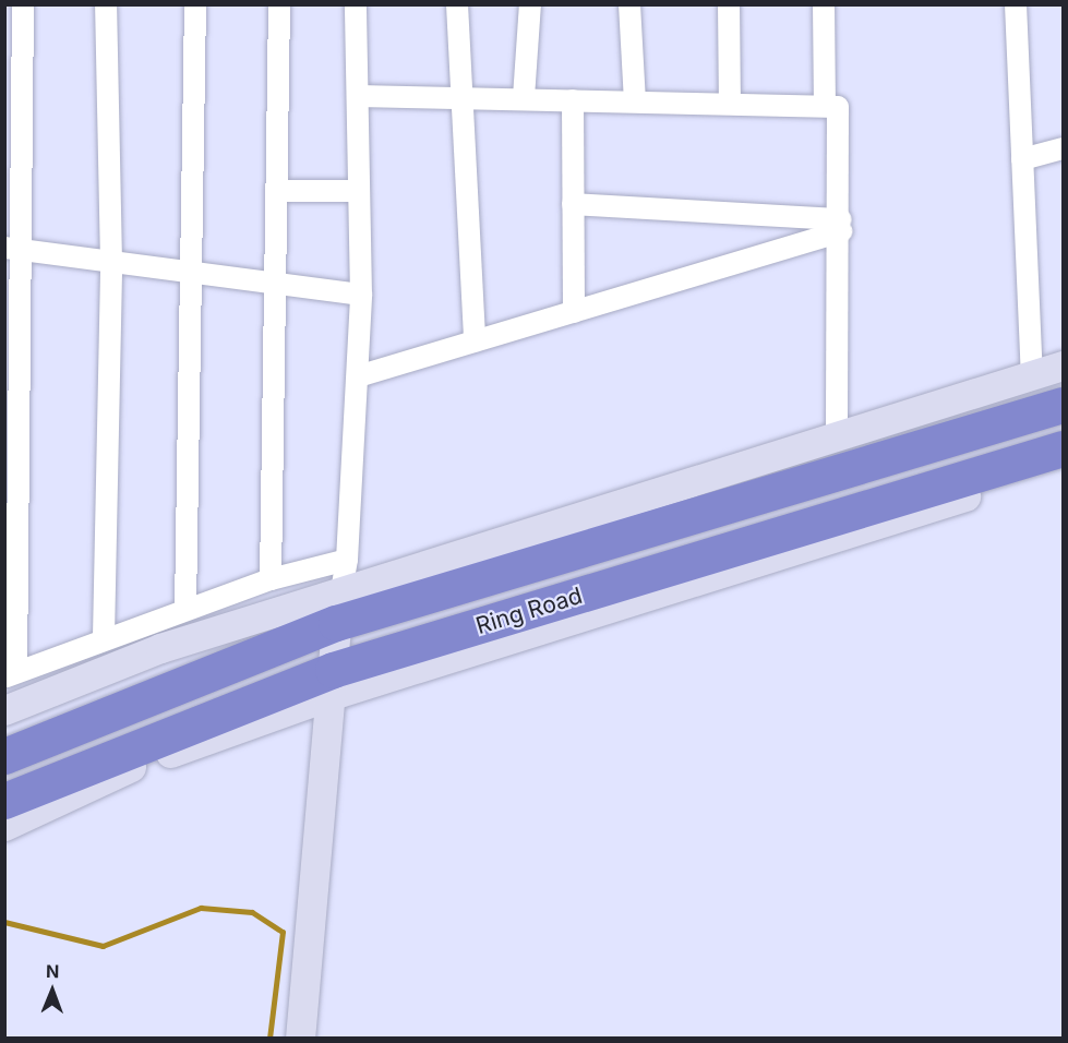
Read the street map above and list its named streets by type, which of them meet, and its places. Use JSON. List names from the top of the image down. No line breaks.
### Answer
{"streets":{"highway":["Ring Road"]},"north":"top"}
